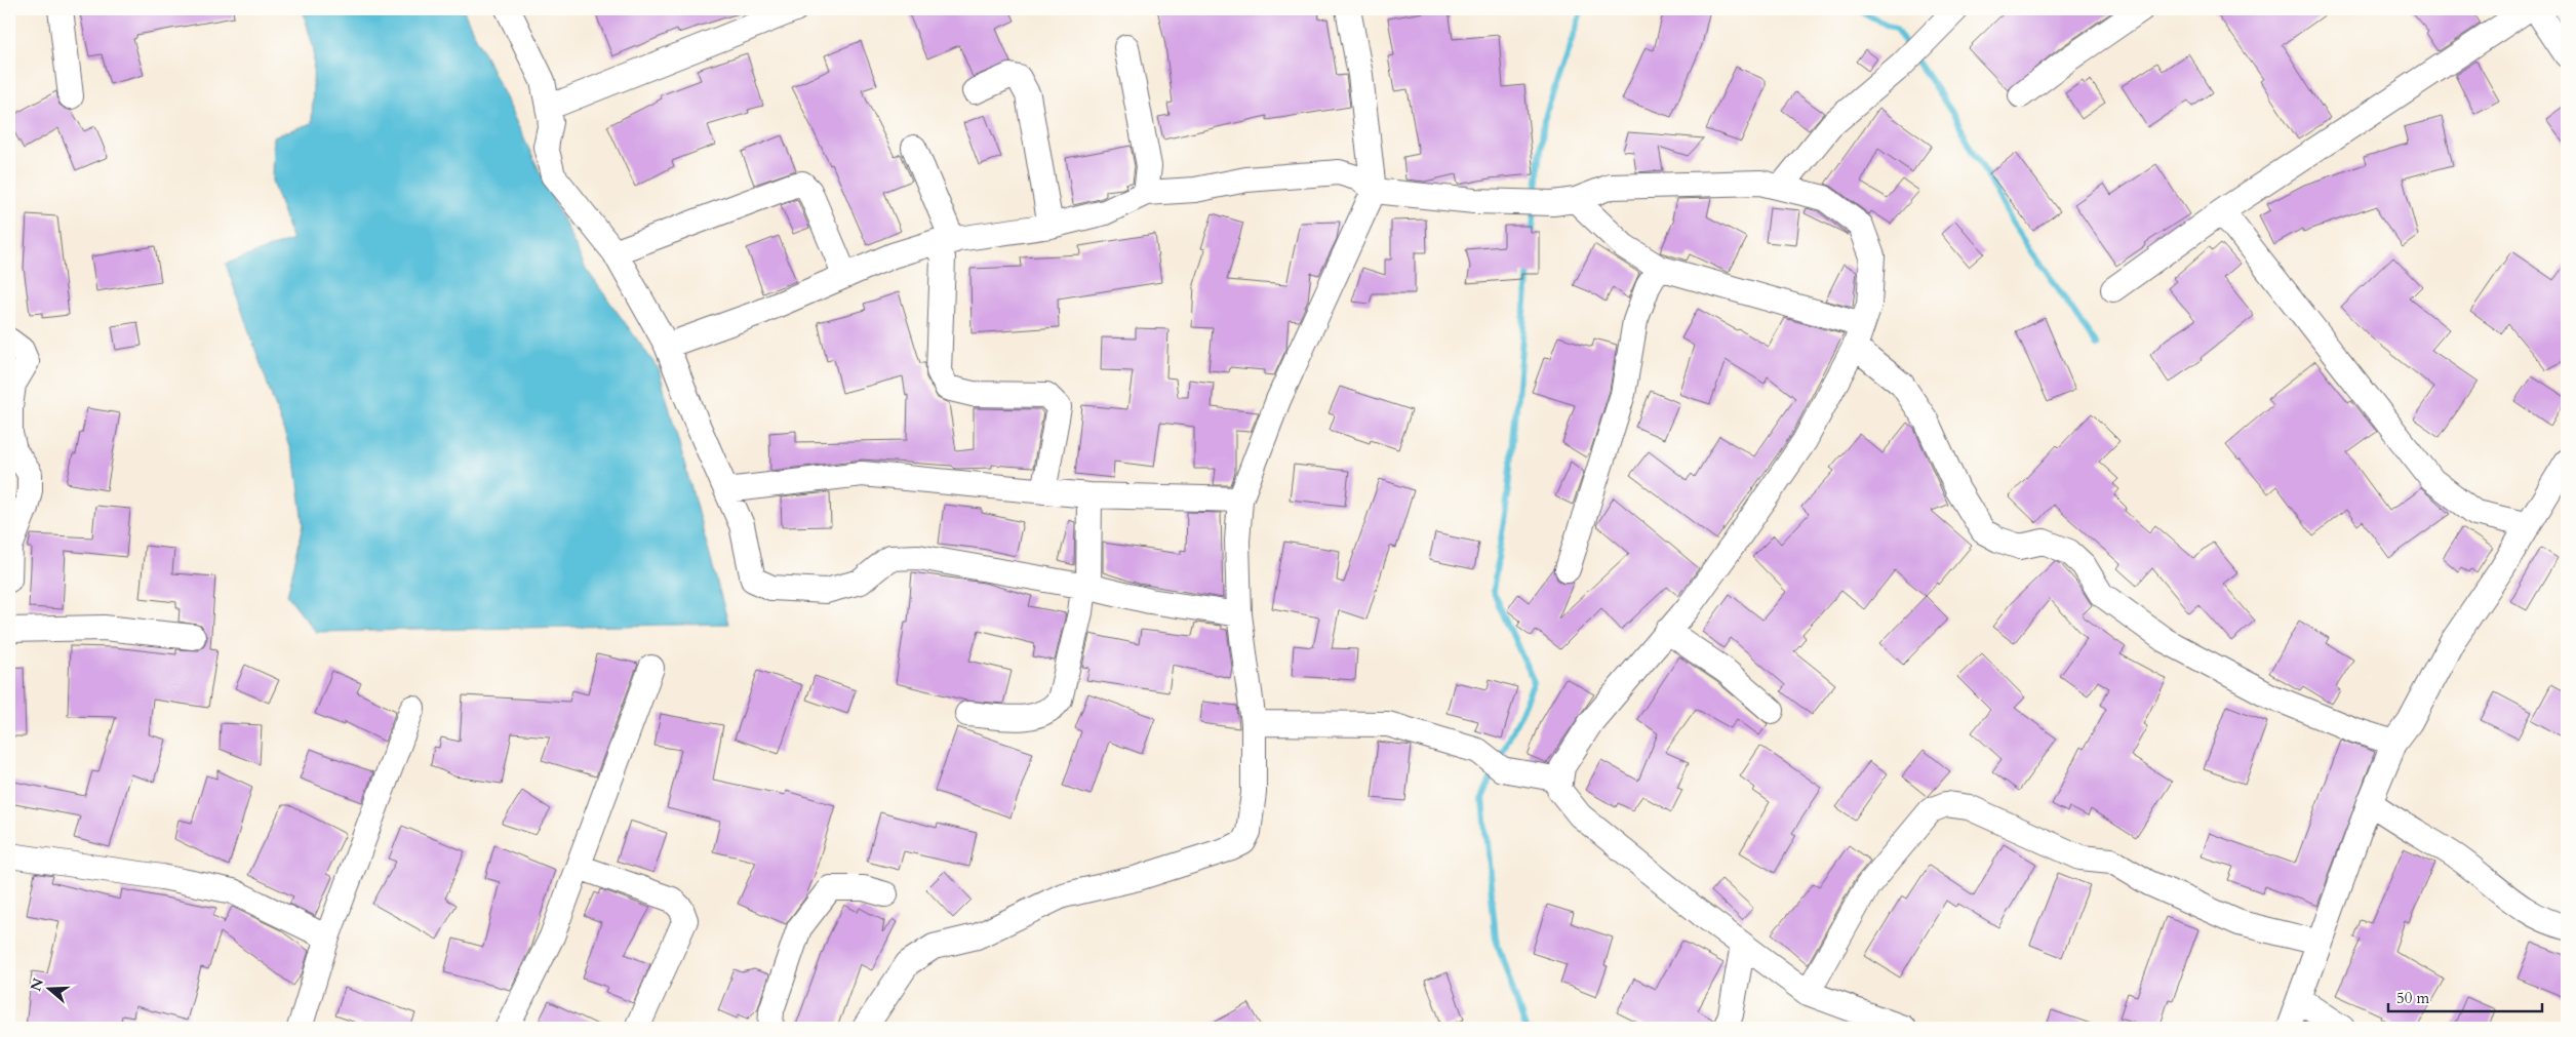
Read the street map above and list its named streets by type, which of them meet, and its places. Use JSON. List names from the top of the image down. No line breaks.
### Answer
{"scale_bar":"50 m","north":"left"}
